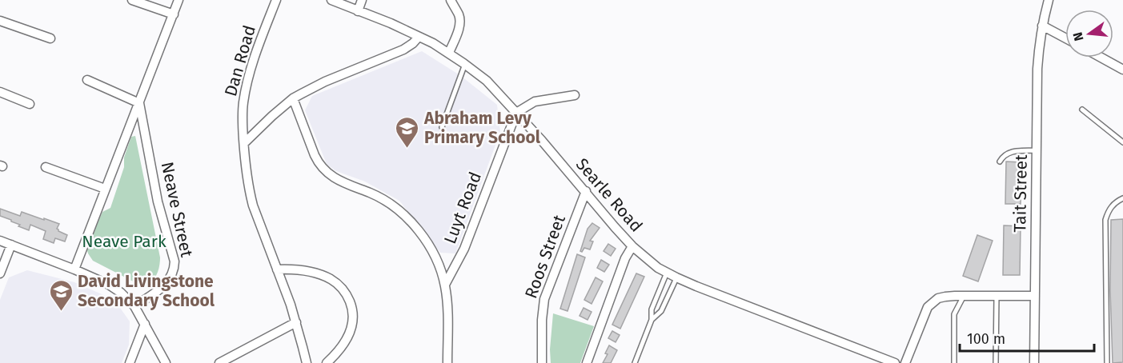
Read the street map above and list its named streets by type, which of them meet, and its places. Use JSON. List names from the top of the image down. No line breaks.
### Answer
{"streets":{"street":["Dan Road","Tait Street","Searle Road","Luyt Road","Neave Street","Roos Street"]},"crossings":[["Searle Road","Luyt Road"],["Searle Road","Roos Street"]],"parks":["Neave Park"],"places":{"school or university":["Abraham Levy Primary School","David Livingstone Secondary School"]},"scale_bar":"100 m","north":"left"}
